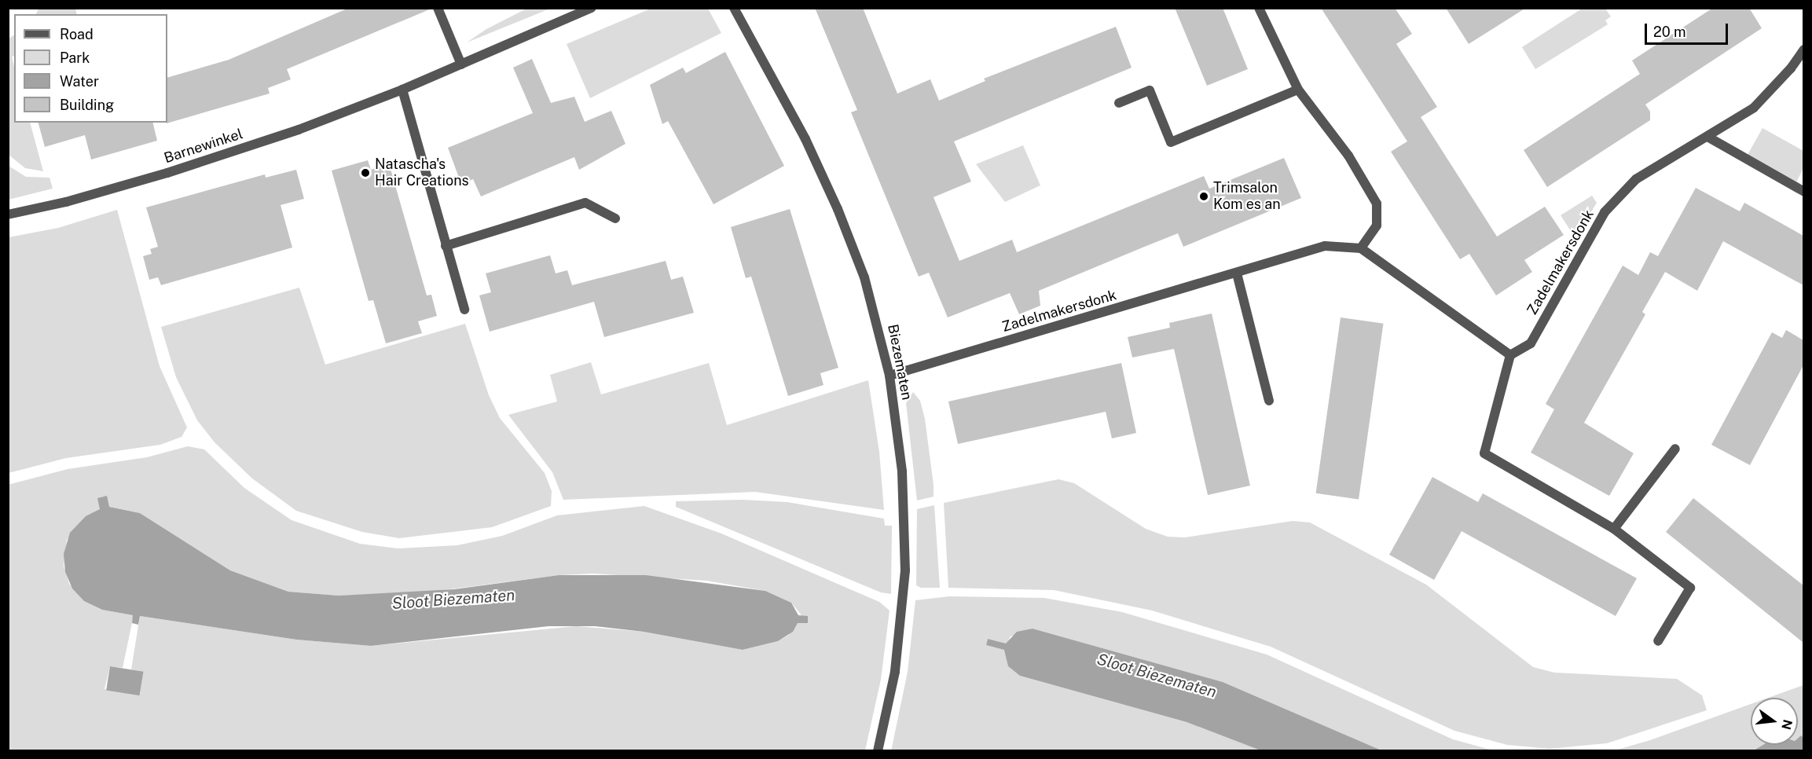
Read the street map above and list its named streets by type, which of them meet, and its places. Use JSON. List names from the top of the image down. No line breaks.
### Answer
{"streets":{"street":["Barnewinkel","Zadelmakersdonk","Biezematen"]},"crossings":[["Zadelmakersdonk","Biezematen"]],"water":["Sloot Biezematen"],"places":["Natascha's Hair Creations","Trimsalon Kom es an"],"legend":["Road","Park","Water","Building"],"scale_bar":"20 m","north":"right"}
